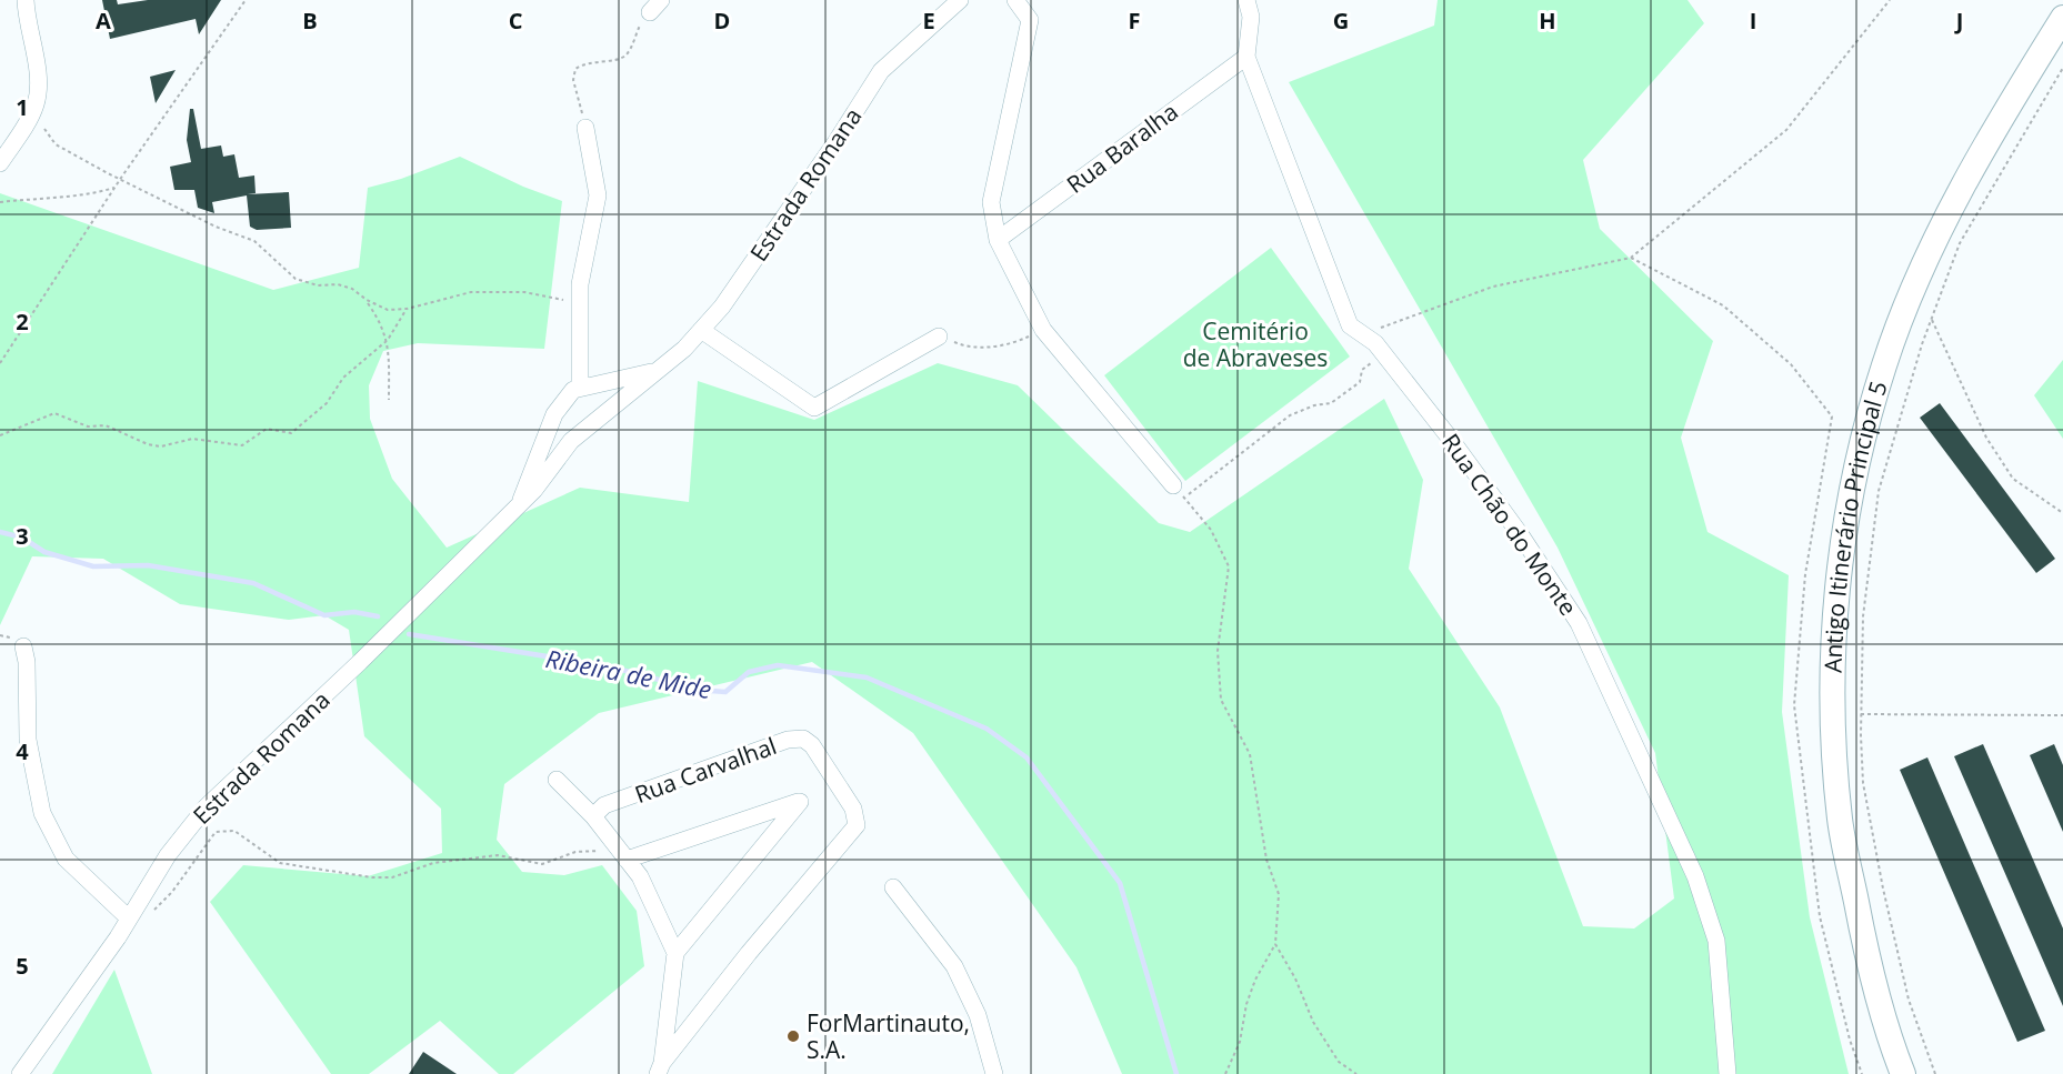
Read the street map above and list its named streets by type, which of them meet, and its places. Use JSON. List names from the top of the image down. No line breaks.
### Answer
{"streets":{"highway":["Antigo Itinerário Principal 5"],"street":["Rua Baralha","Estrada Romana","Rua Chão do Monte","Rua Carvalhal"]},"crossings":[["Rua Baralha","Rua Chão do Monte"]],"water":["Ribeira de Mide"],"parks":["Cemitério de Abraveses"],"places":["ForMartinauto, S.A."],"grid":{"columns":["A","B","C","D","E","F","G","H","I","J"],"rows":["1","2","3","4","5"]}}
